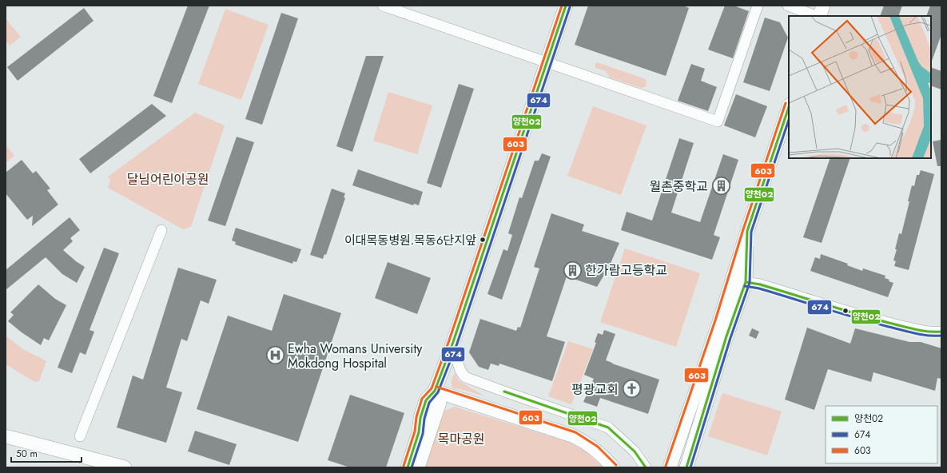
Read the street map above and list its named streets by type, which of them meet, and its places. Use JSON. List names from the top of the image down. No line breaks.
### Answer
{"parks":["달님어린이공원","목마공원"],"places":{"building":["월촌중학교","한가람고등학교"],"other":["이대목동병원.목동6단지앞"],"hospital":["Ewha Womans University Mokdong Hospital"],"church":["평광교회"]},"lines":["transit line 양천02","transit line 603","transit line 674"],"legend":["양천02","674","603"],"scale_bar":"50 m"}
